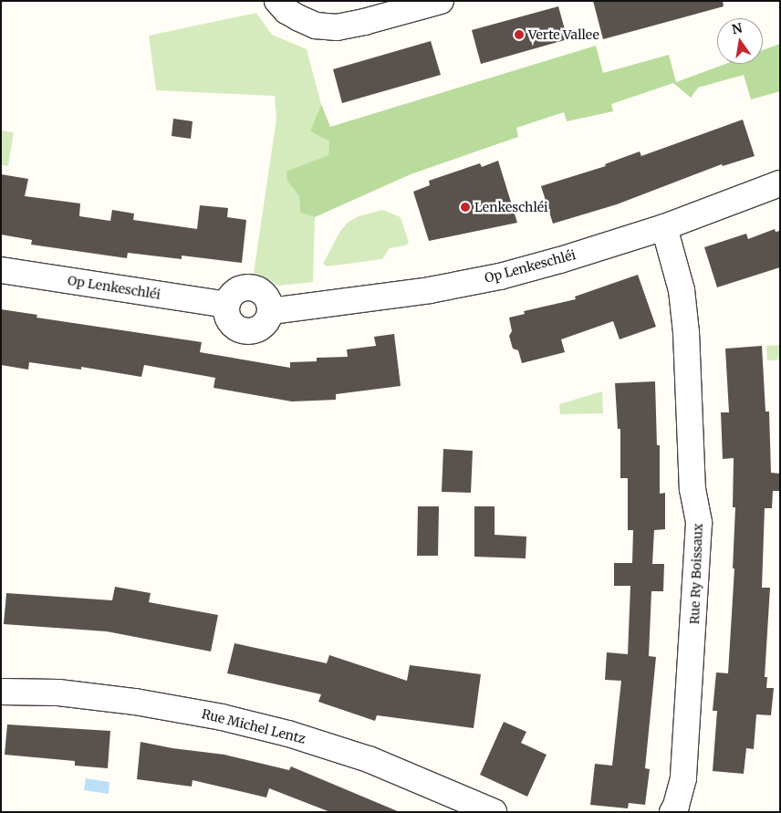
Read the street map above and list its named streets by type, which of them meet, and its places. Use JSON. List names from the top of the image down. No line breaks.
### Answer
{"streets":{"street":["Op Lenkeschléi","Rue Ry Boissaux","Rue Michel Lentz"]},"crossings":[["Op Lenkeschléi","Rue Ry Boissaux"]],"places":["Verte Vallee","Lenkeschléi"],"north":"top"}
